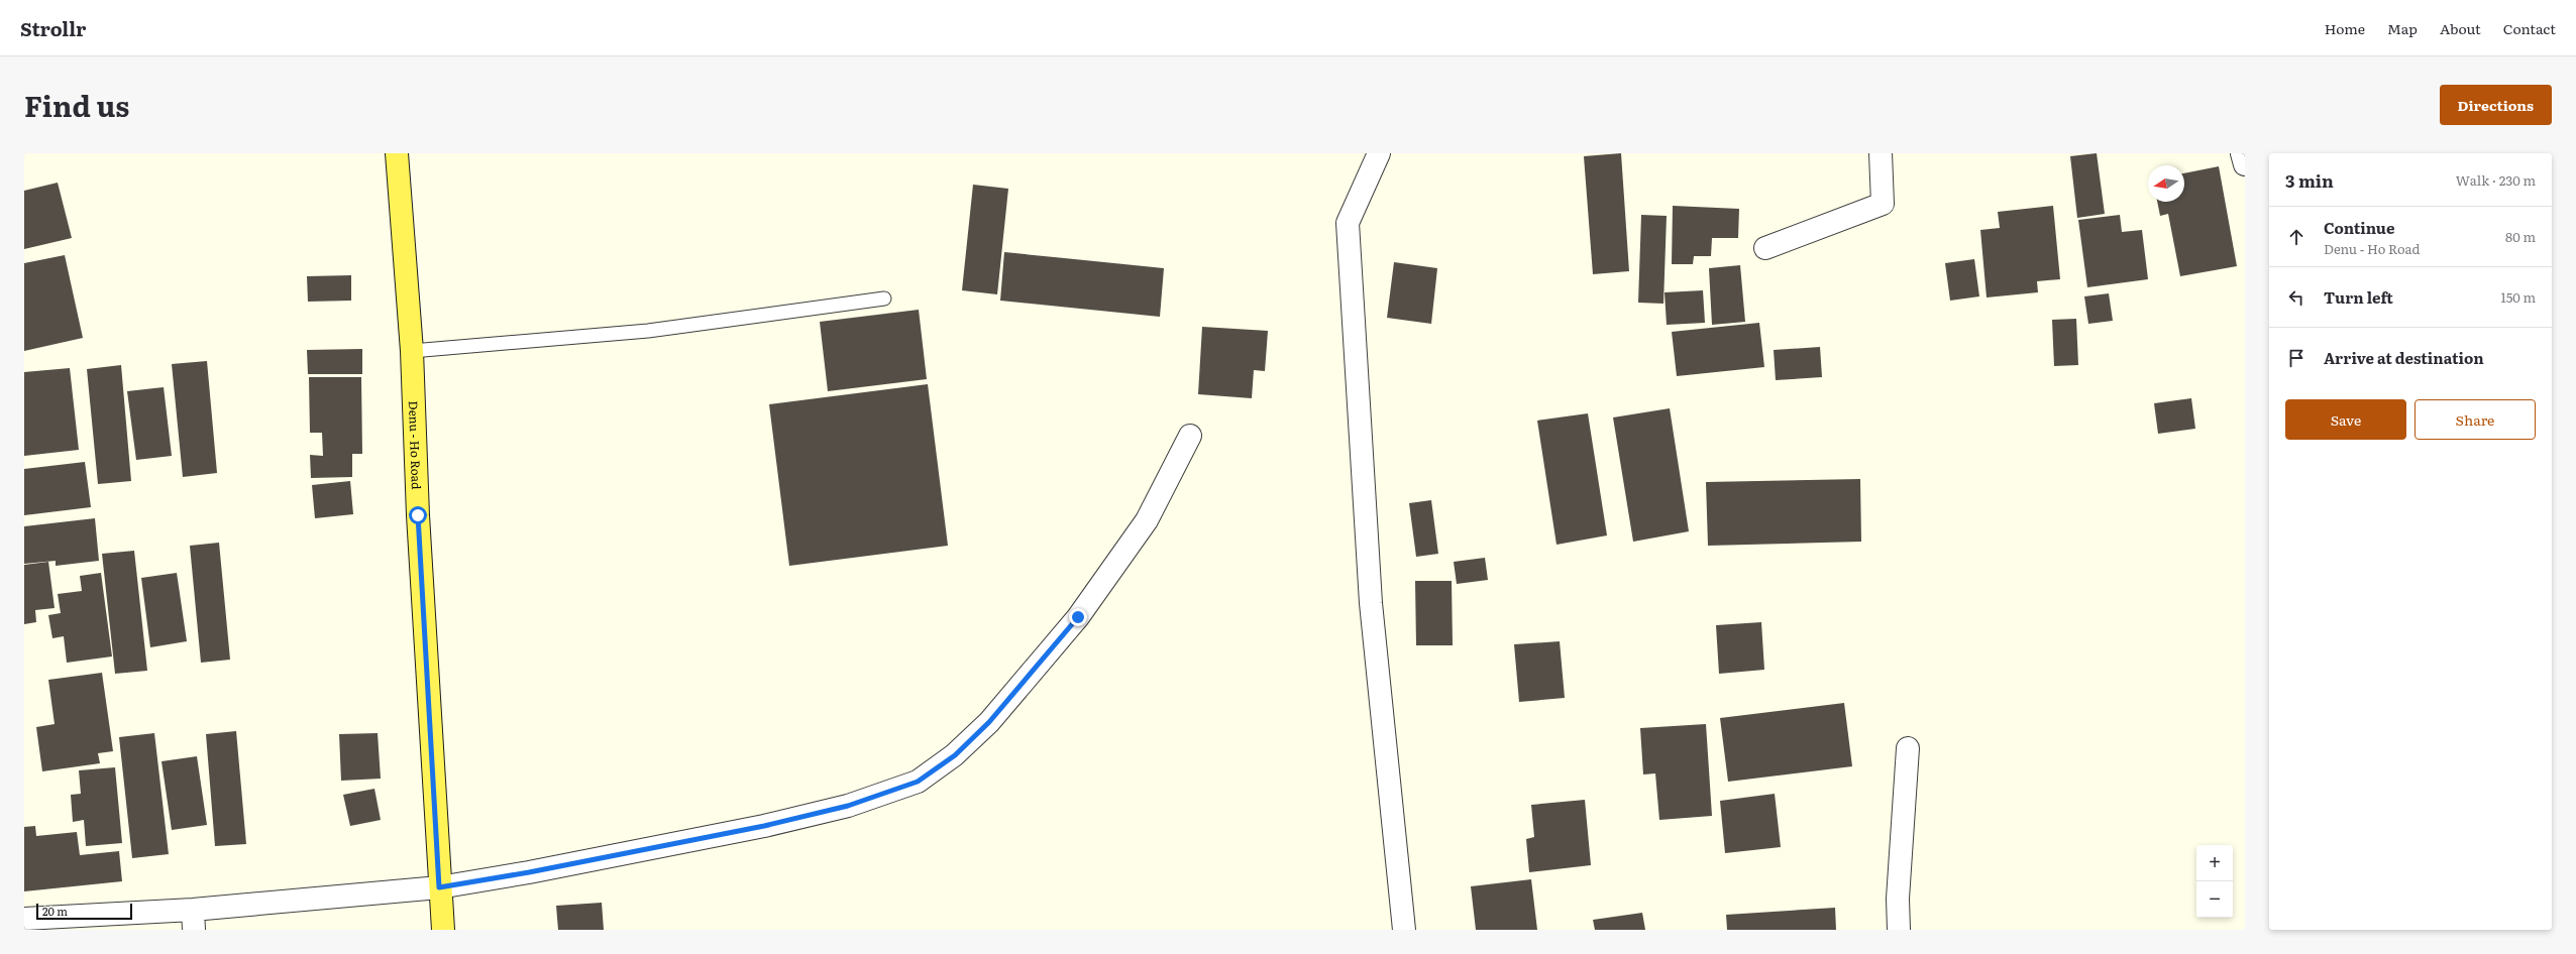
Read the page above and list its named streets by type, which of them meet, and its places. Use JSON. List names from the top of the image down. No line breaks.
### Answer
{"streets":{"main road":["Denu - Ho Road"]},"scale_bar":"20 m","north":"left","page":{"header":"Strollr","nav":["Home","Map","About","Contact"],"title":"Find us","buttons":["Directions",["Save","Share"]],"heading":["3 min","Walk · 230 m"],"list":[["Continue","Denu - Ho Road","80 m"],["Turn left","150 m"],"Arrive at destination"],"map_buttons":["+","−"],"scale":"20 m"}}
